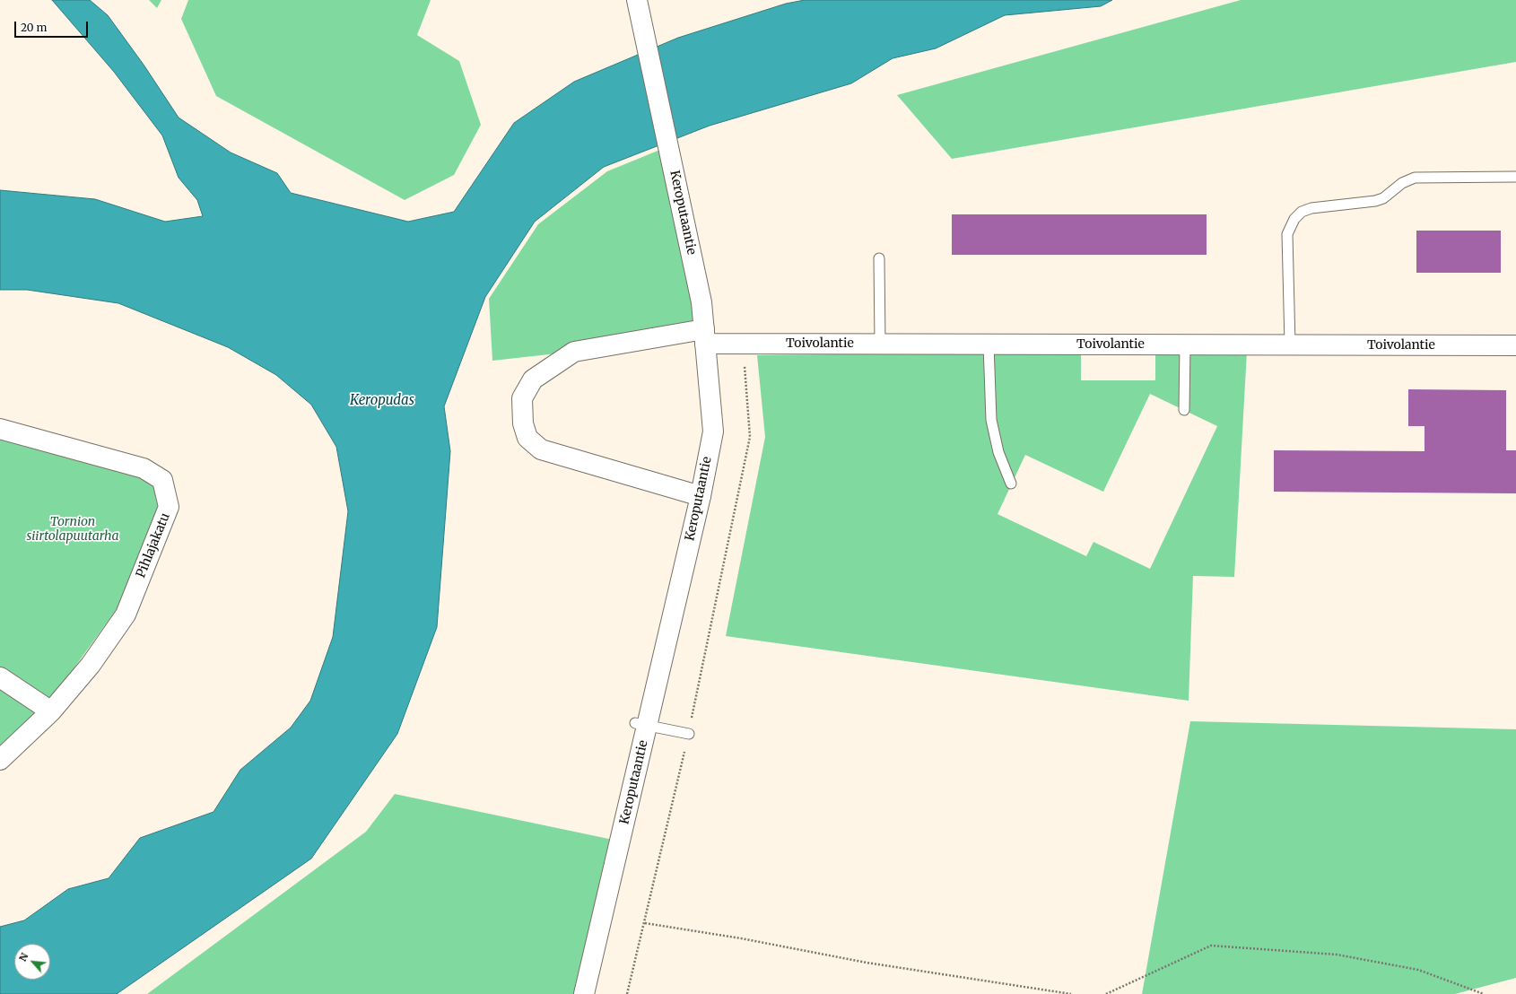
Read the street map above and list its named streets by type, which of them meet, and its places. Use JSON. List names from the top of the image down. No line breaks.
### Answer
{"streets":{"street":["Keroputaantie","Toivolantie","Pihlajakatu"]},"crossings":[["Keroputaantie","Toivolantie"]],"water":["Keropudas"],"parks":["Tornion siirtolapuutarha"],"scale_bar":"20 m","north":"top left"}
